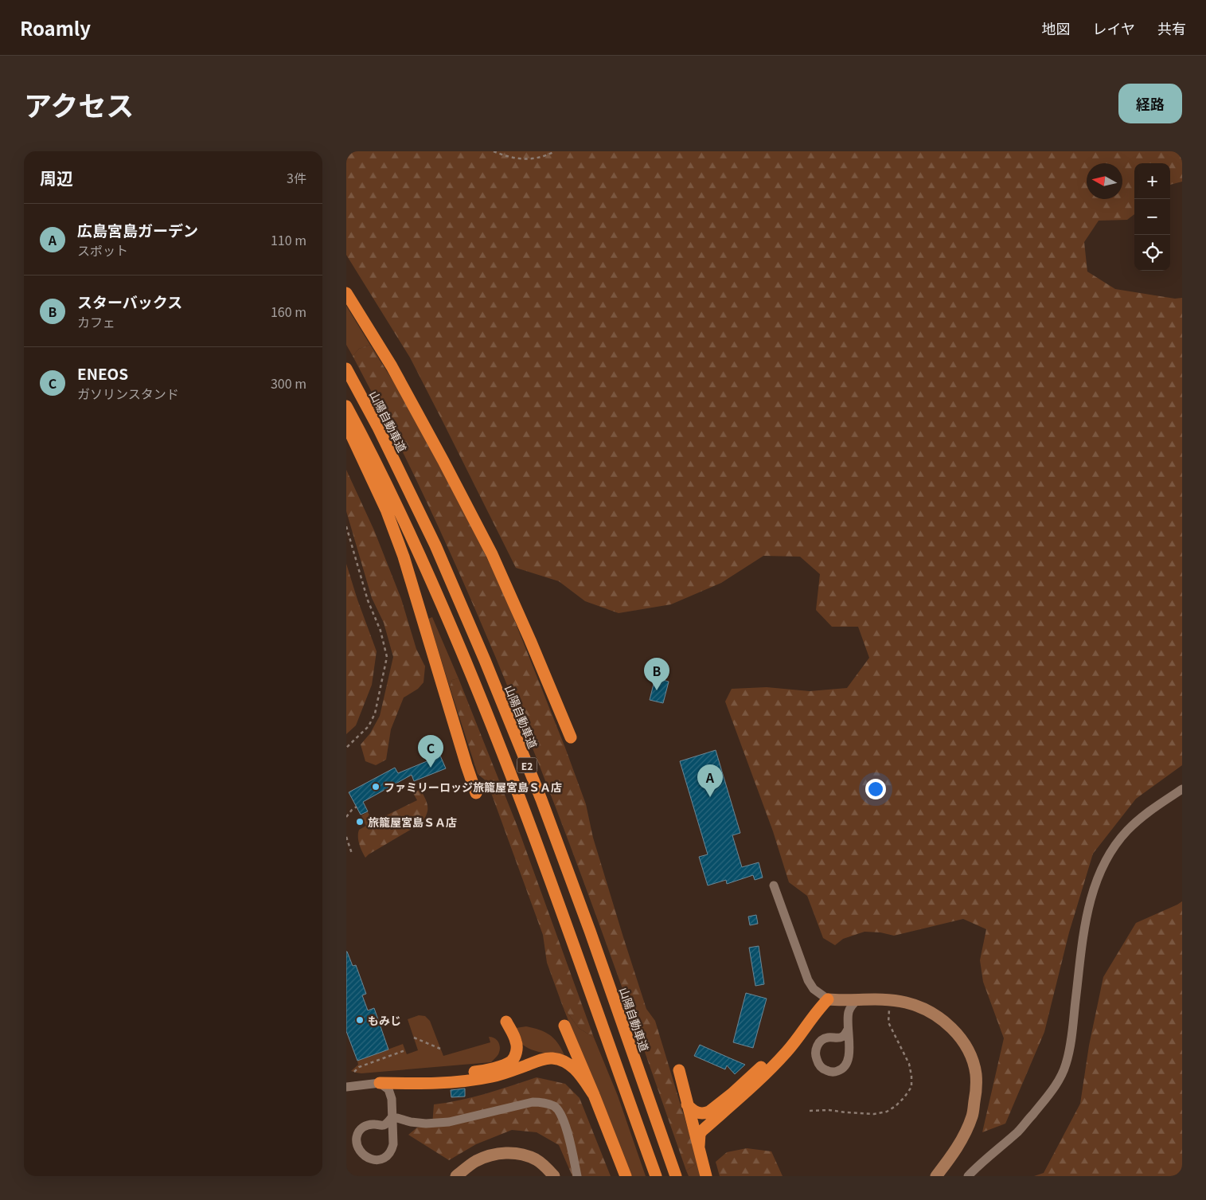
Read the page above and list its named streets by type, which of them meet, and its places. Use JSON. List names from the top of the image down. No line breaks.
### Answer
{"streets":{"highway":["山陽自動車道","E2"]},"places":["ファミリーロッジ旅籠屋宮島ＳＡ店","旅籠屋宮島ＳＡ店","もみじ"],"north":"left","page":{"header":"Roamly","nav":["地図","レイヤ","共有"],"title":"アクセス","buttons":"経路","heading":["周辺","3件"],"map_buttons":["+","−"],"list":[{"mark":"A","name":"広島宮島ガーデン","note":"スポット","value":"110 m"},{"mark":"B","name":"スターバックス","note":"カフェ","value":"160 m"},{"mark":"C","name":"ENEOS","note":"ガソリンスタンド","value":"300 m"}],"pins":["B","C","A"]}}
